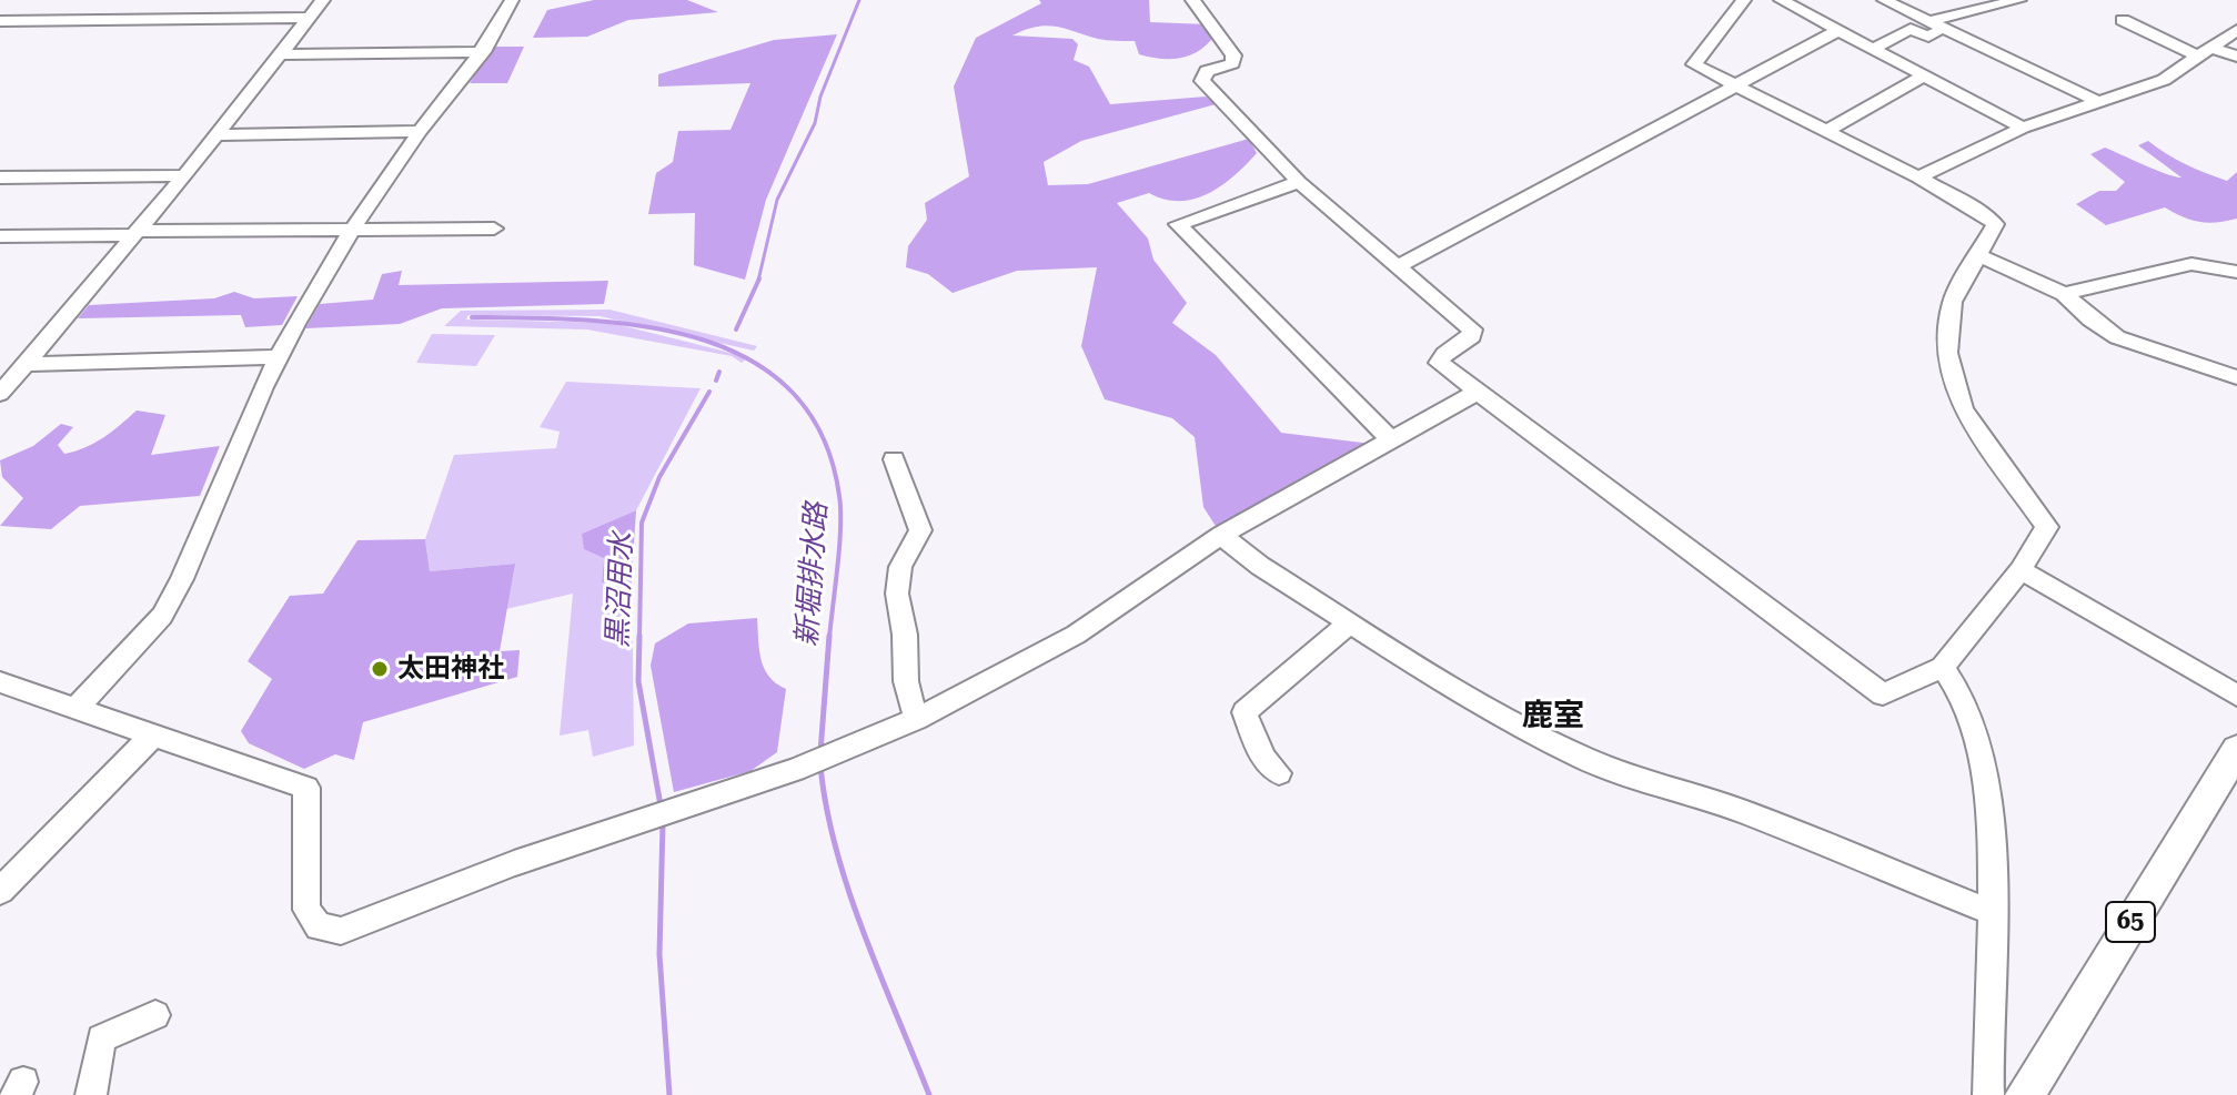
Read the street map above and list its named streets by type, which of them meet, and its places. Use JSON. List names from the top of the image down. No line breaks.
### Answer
{"streets":{"main road":["65"]},"districts":["鹿室"],"water":["新堀排水路","黒沼用水"],"places":["太田神社"]}
